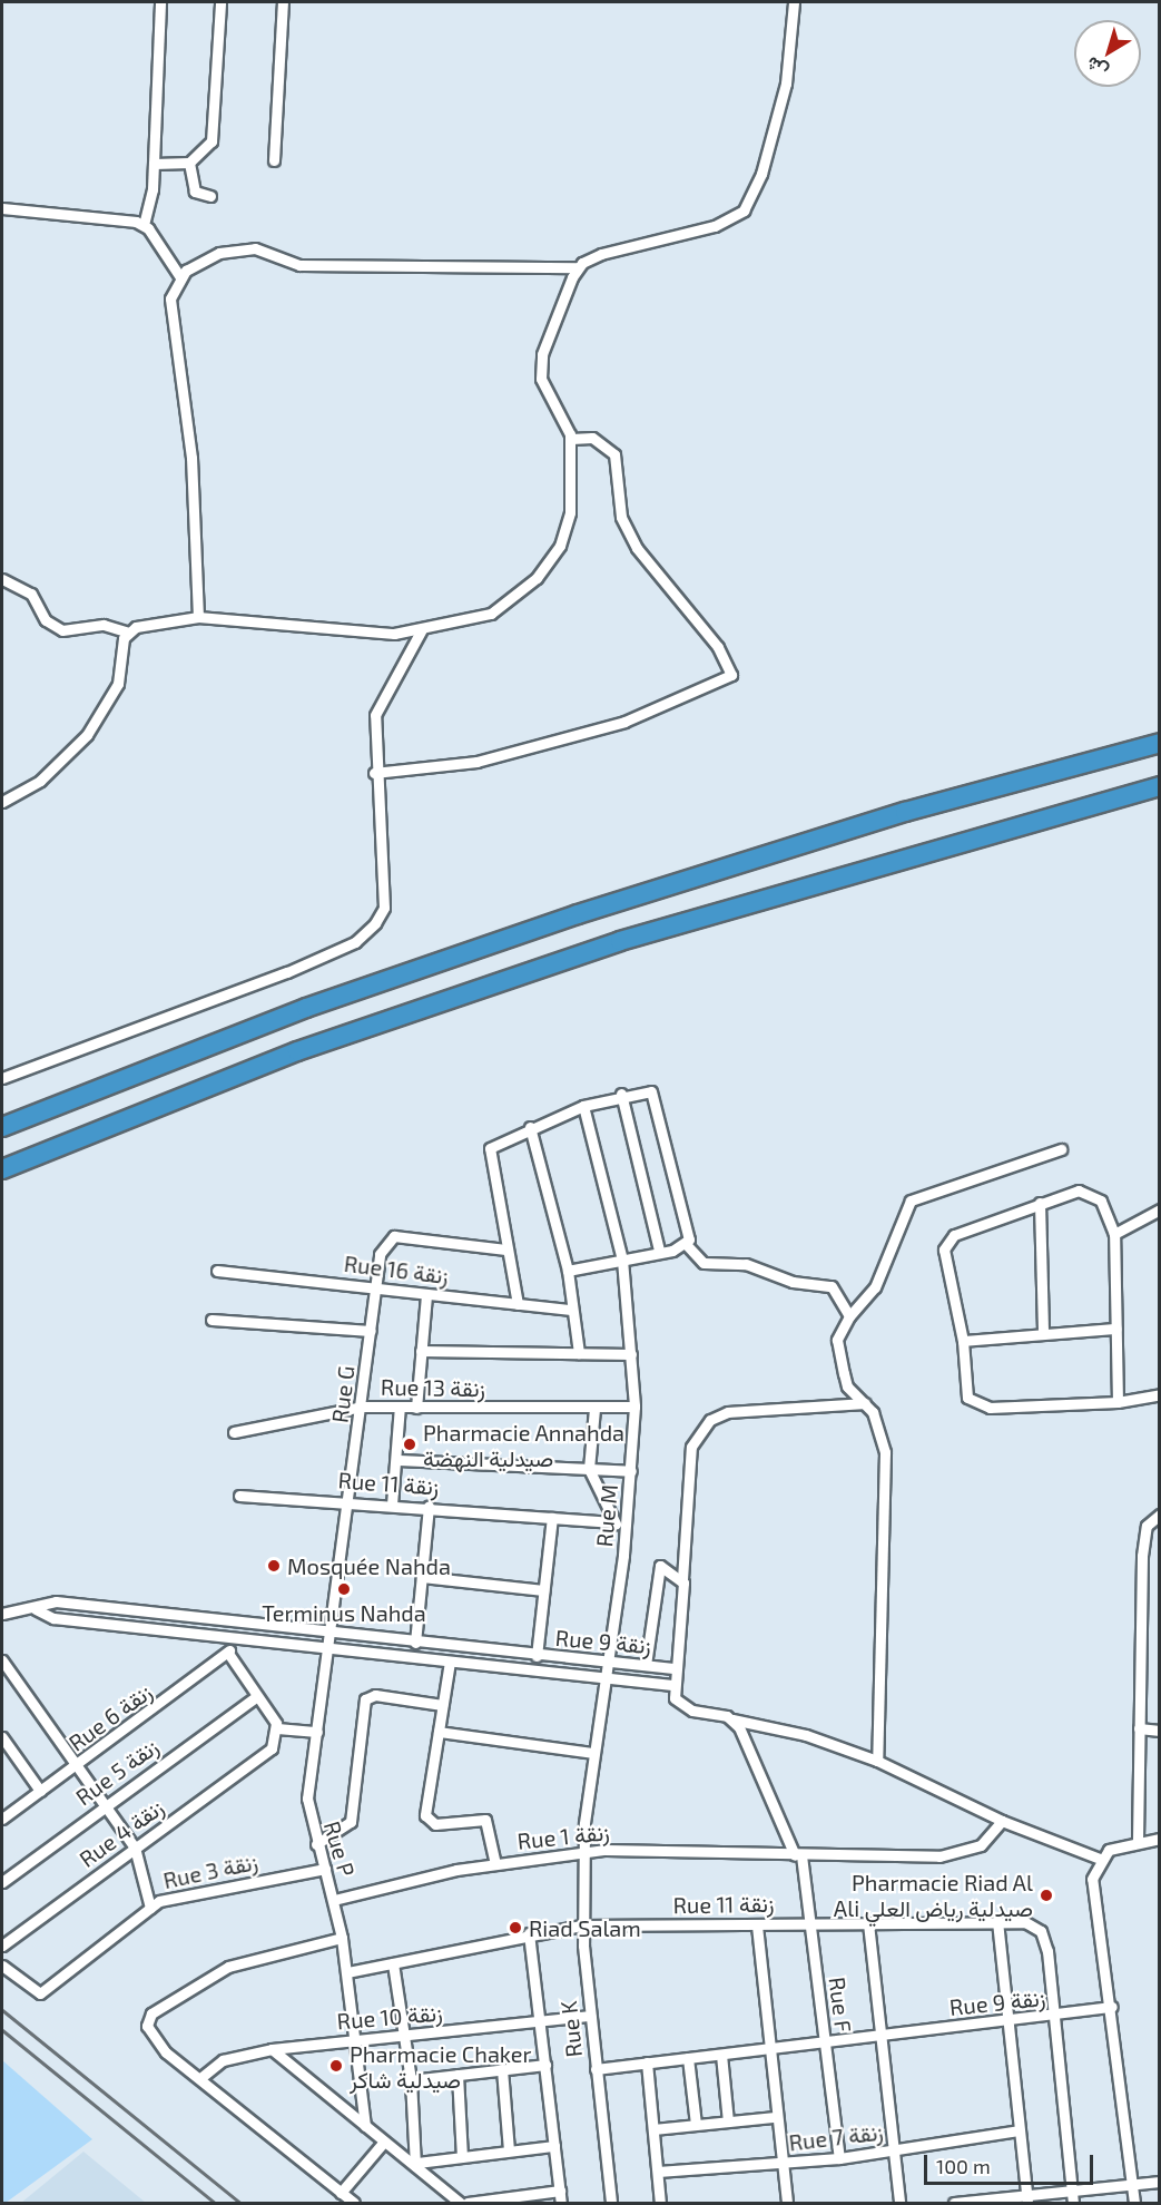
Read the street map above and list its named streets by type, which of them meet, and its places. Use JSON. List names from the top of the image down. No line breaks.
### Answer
{"streets":{"street":["Rue 16 زنقة","Rue 13 زنقة","Rue G","Rue 11 زنقة","Rue M","Rue 9 زنقة","Rue 6 زنقة","Rue 5 زنقة","Rue 4 زنقة","Rue 1 زنقة","Rue P","Rue 3 زنقة","Rue F","Rue 10 زنقة","Rue K","Rue 7 زنقة"]},"crossings":[["Rue 16 زنقة","Rue G"],["Rue 13 زنقة","Rue G"],["Rue 13 زنقة","Rue M"],["Rue G","Rue 11 زنقة"],["Rue G","Rue P"],["Rue 11 زنقة","Rue M"],["Rue 11 زنقة","Rue 9 زنقة"],["Rue 11 زنقة","Rue P"],["Rue 11 زنقة","Rue F"],["Rue 11 زنقة","Rue K"],["Rue M","Rue 9 زنقة"],["Rue M","Rue 1 زنقة"],["Rue M","Rue K"],["Rue 9 زنقة","Rue P"],["Rue 9 زنقة","Rue F"],["Rue 9 زنقة","Rue K"],["Rue 1 زنقة","Rue P"],["Rue 1 زنقة","Rue F"],["Rue 1 زنقة","Rue K"],["Rue P","Rue 3 زنقة"],["Rue P","Rue 10 زنقة"],["Rue F","Rue 7 زنقة"],["Rue 10 زنقة","Rue K"]],"places":["Pharmacie Annahda صيدلية النهضة","Mosquée Nahda","Terminus Nahda","Pharmacie Riad Al Ali صيدلية رياض العلي","Riad Salam","Pharmacie Chaker صيدلية شاكر"],"scale_bar":"100 m","north":"bottom left"}
